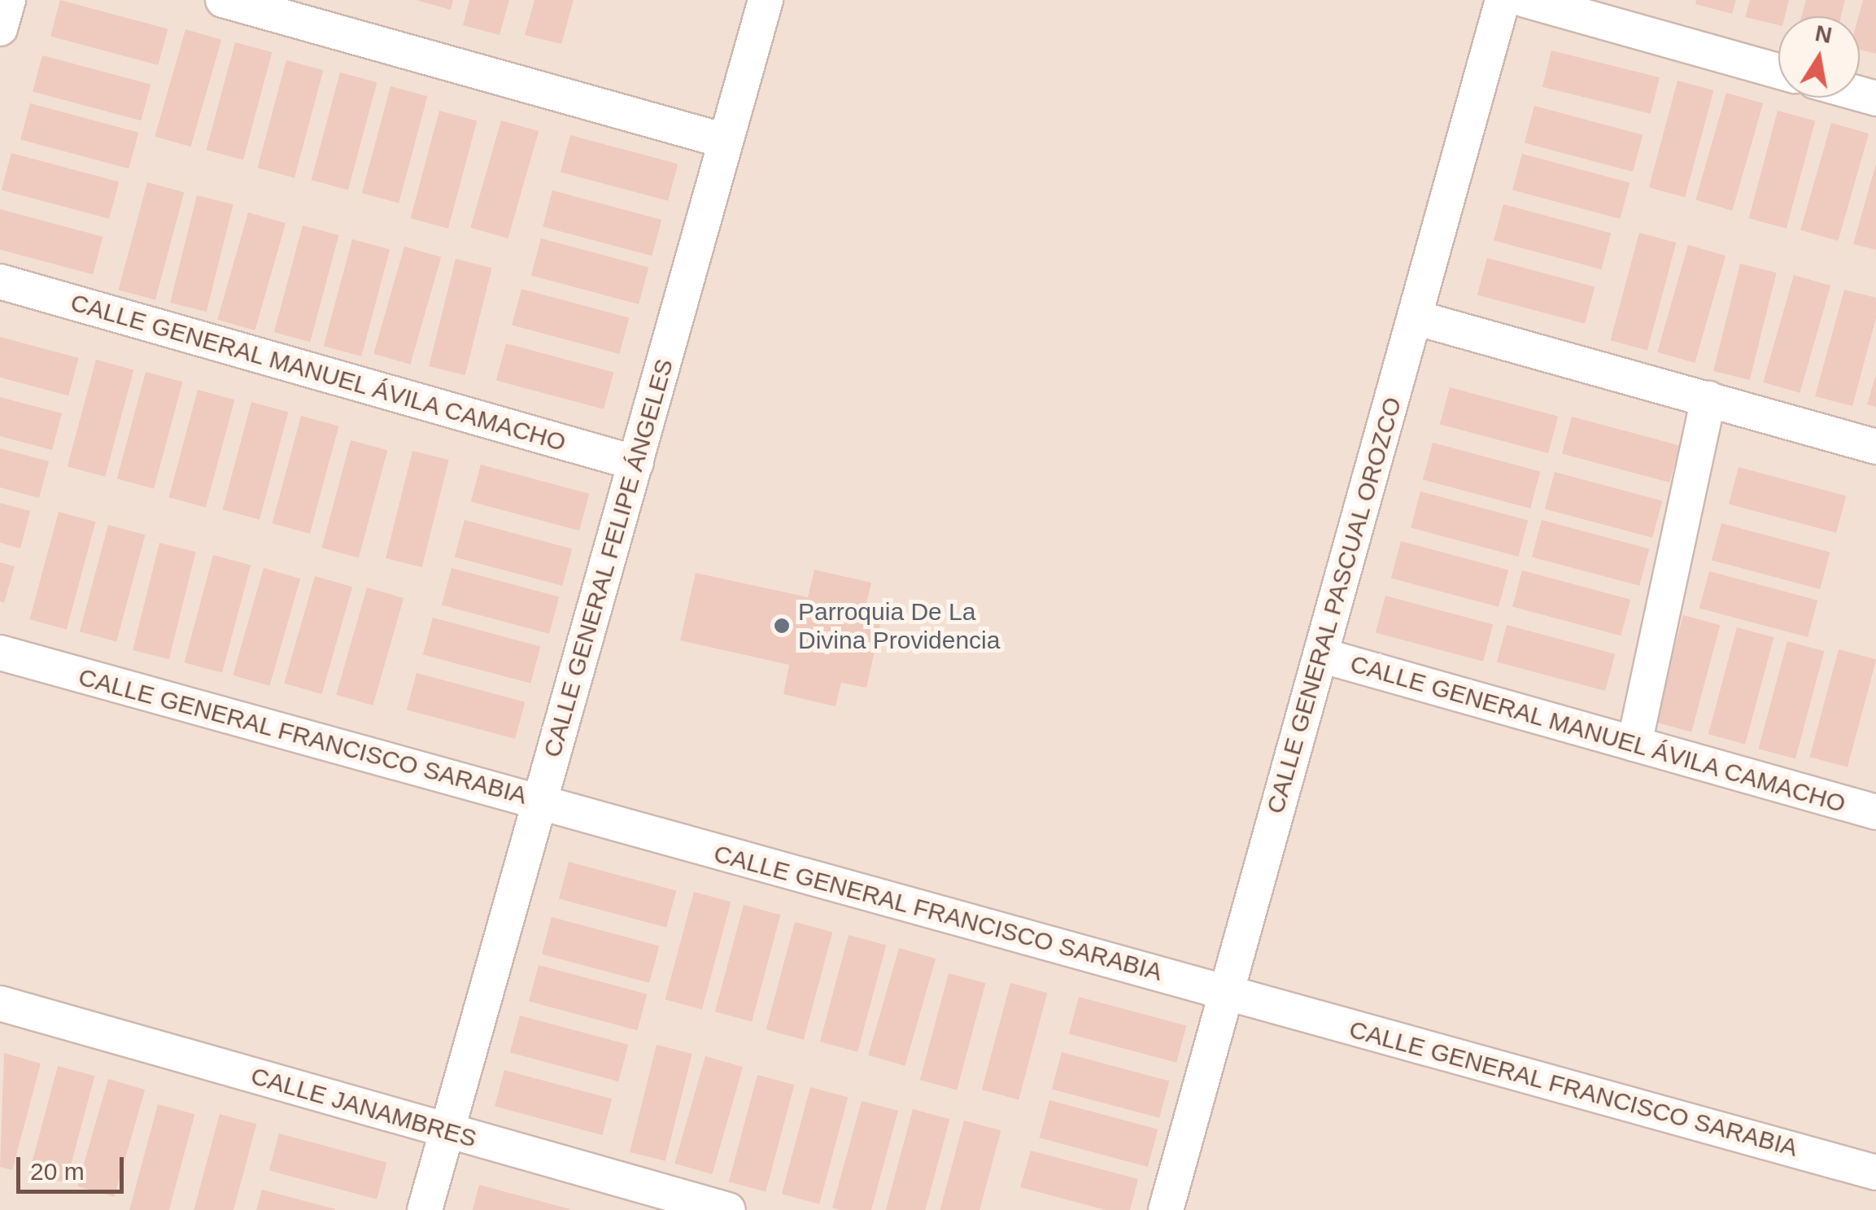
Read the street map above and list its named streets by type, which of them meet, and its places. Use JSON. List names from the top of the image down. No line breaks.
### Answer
{"streets":{"street":["CALLE GENERAL MANUEL ÁVILA CAMACHO","CALLE GENERAL FELIPE ÁNGELES","CALLE GENERAL PASCUAL OROZCO","CALLE GENERAL FRANCISCO SARABIA","CALLE JANAMBRES"]},"crossings":[["CALLE GENERAL MANUEL ÁVILA CAMACHO","CALLE GENERAL FELIPE ÁNGELES"],["CALLE GENERAL MANUEL ÁVILA CAMACHO","CALLE GENERAL PASCUAL OROZCO"],["CALLE GENERAL FELIPE ÁNGELES","CALLE GENERAL FRANCISCO SARABIA"],["CALLE GENERAL FELIPE ÁNGELES","CALLE JANAMBRES"],["CALLE GENERAL PASCUAL OROZCO","CALLE GENERAL FRANCISCO SARABIA"]],"places":["Parroquia De La Divina Providencia"],"scale_bar":"20 m","north":"top"}
